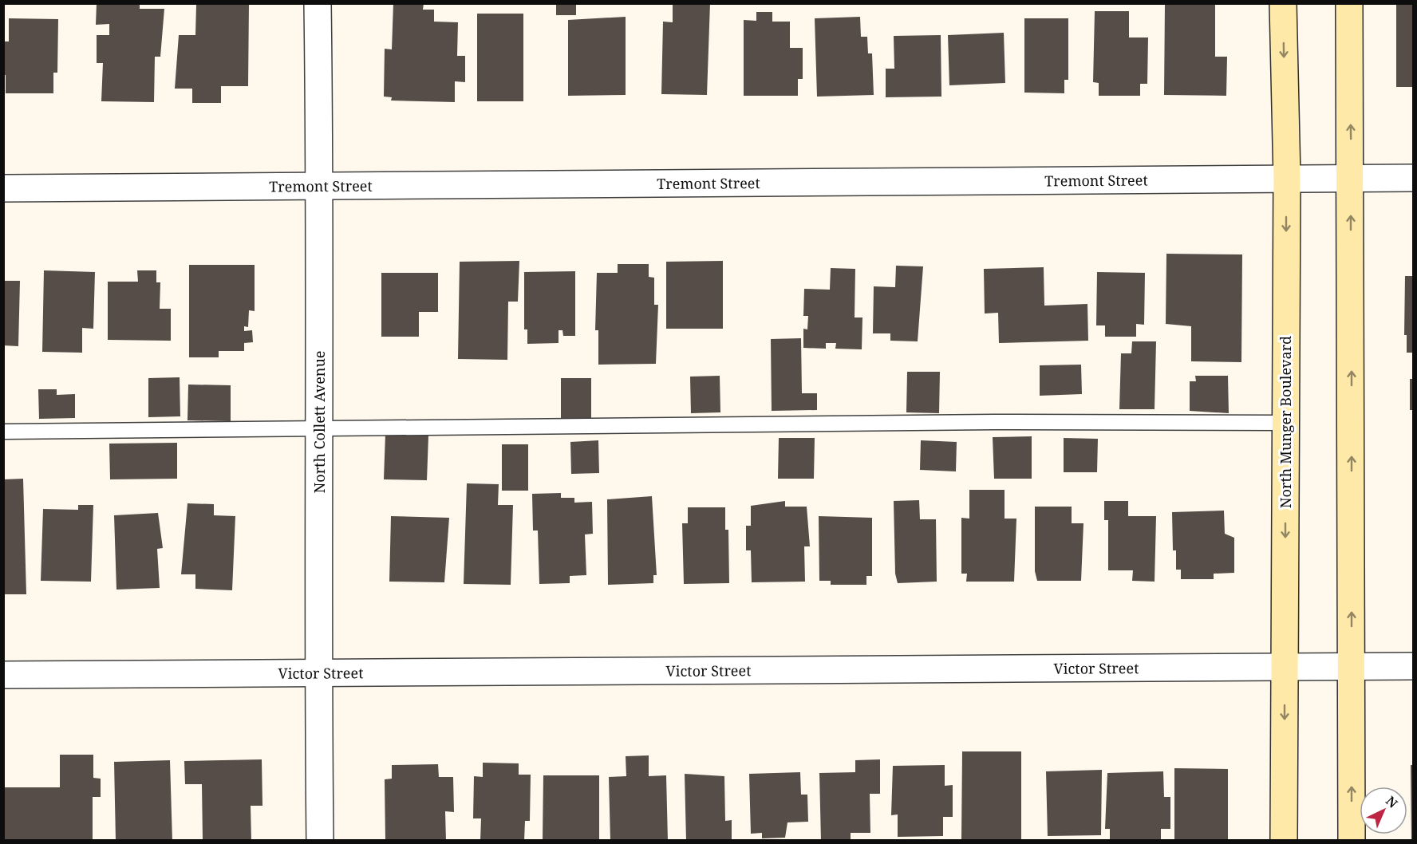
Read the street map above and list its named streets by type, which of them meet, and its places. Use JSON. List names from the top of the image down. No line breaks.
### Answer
{"streets":{"main road":["North Munger Boulevard"],"street":["Tremont Street","North Collett Avenue","Victor Street"]},"crossings":[["Tremont Street","North Collett Avenue"],["Tremont Street","North Munger Boulevard"],["North Collett Avenue","Victor Street"],["North Munger Boulevard","Victor Street"]],"north":"top right"}
